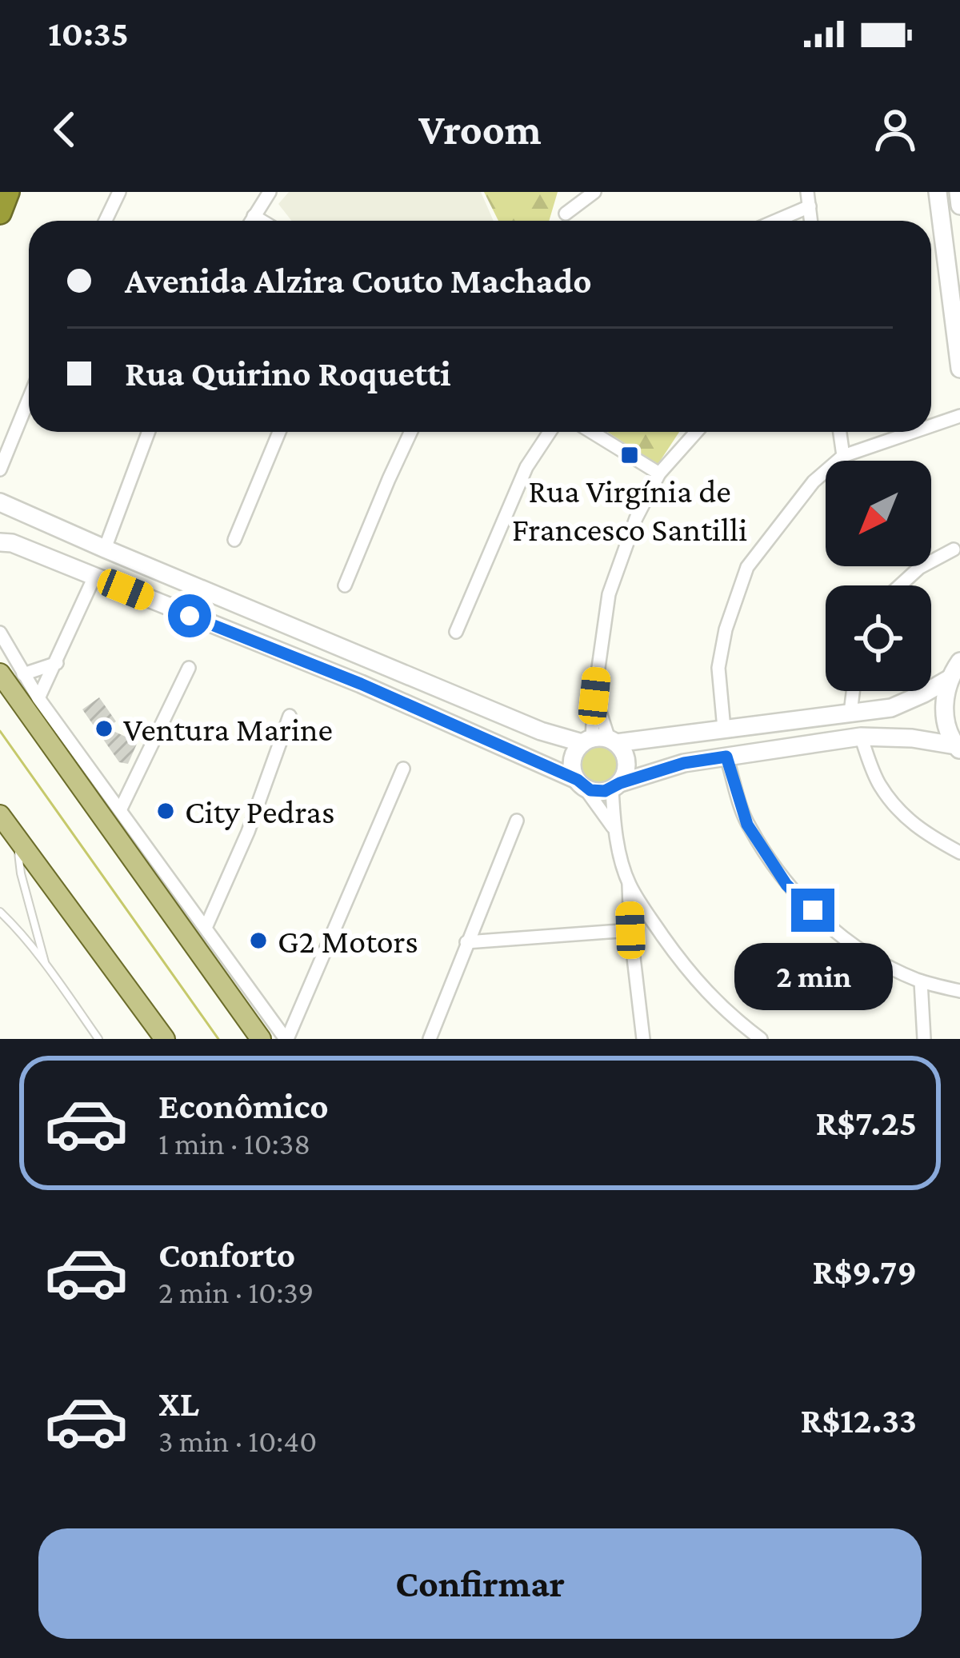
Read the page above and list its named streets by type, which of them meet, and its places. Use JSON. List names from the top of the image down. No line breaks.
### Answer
{"places":{"transit":["Rua Virgínia de Francesco Santilli"],"other":["Ventura Marine","City Pedras","G2 Motors"]},"north":"bottom left","page":{"status":"10:35","header":"Vroom","banner":["Avenida Alzira Couto Machado","Rua Quirino Roquetti"],"bubble":"2 min","list":[{"name":"Econômico","note":"1 min · 10:38","value":"R$7.25"},{"name":"Conforto","note":"2 min · 10:39","value":"R$9.79"},{"name":"XL","note":"3 min · 10:40","value":"R$12.33"}],"buttons":"Confirmar"}}
